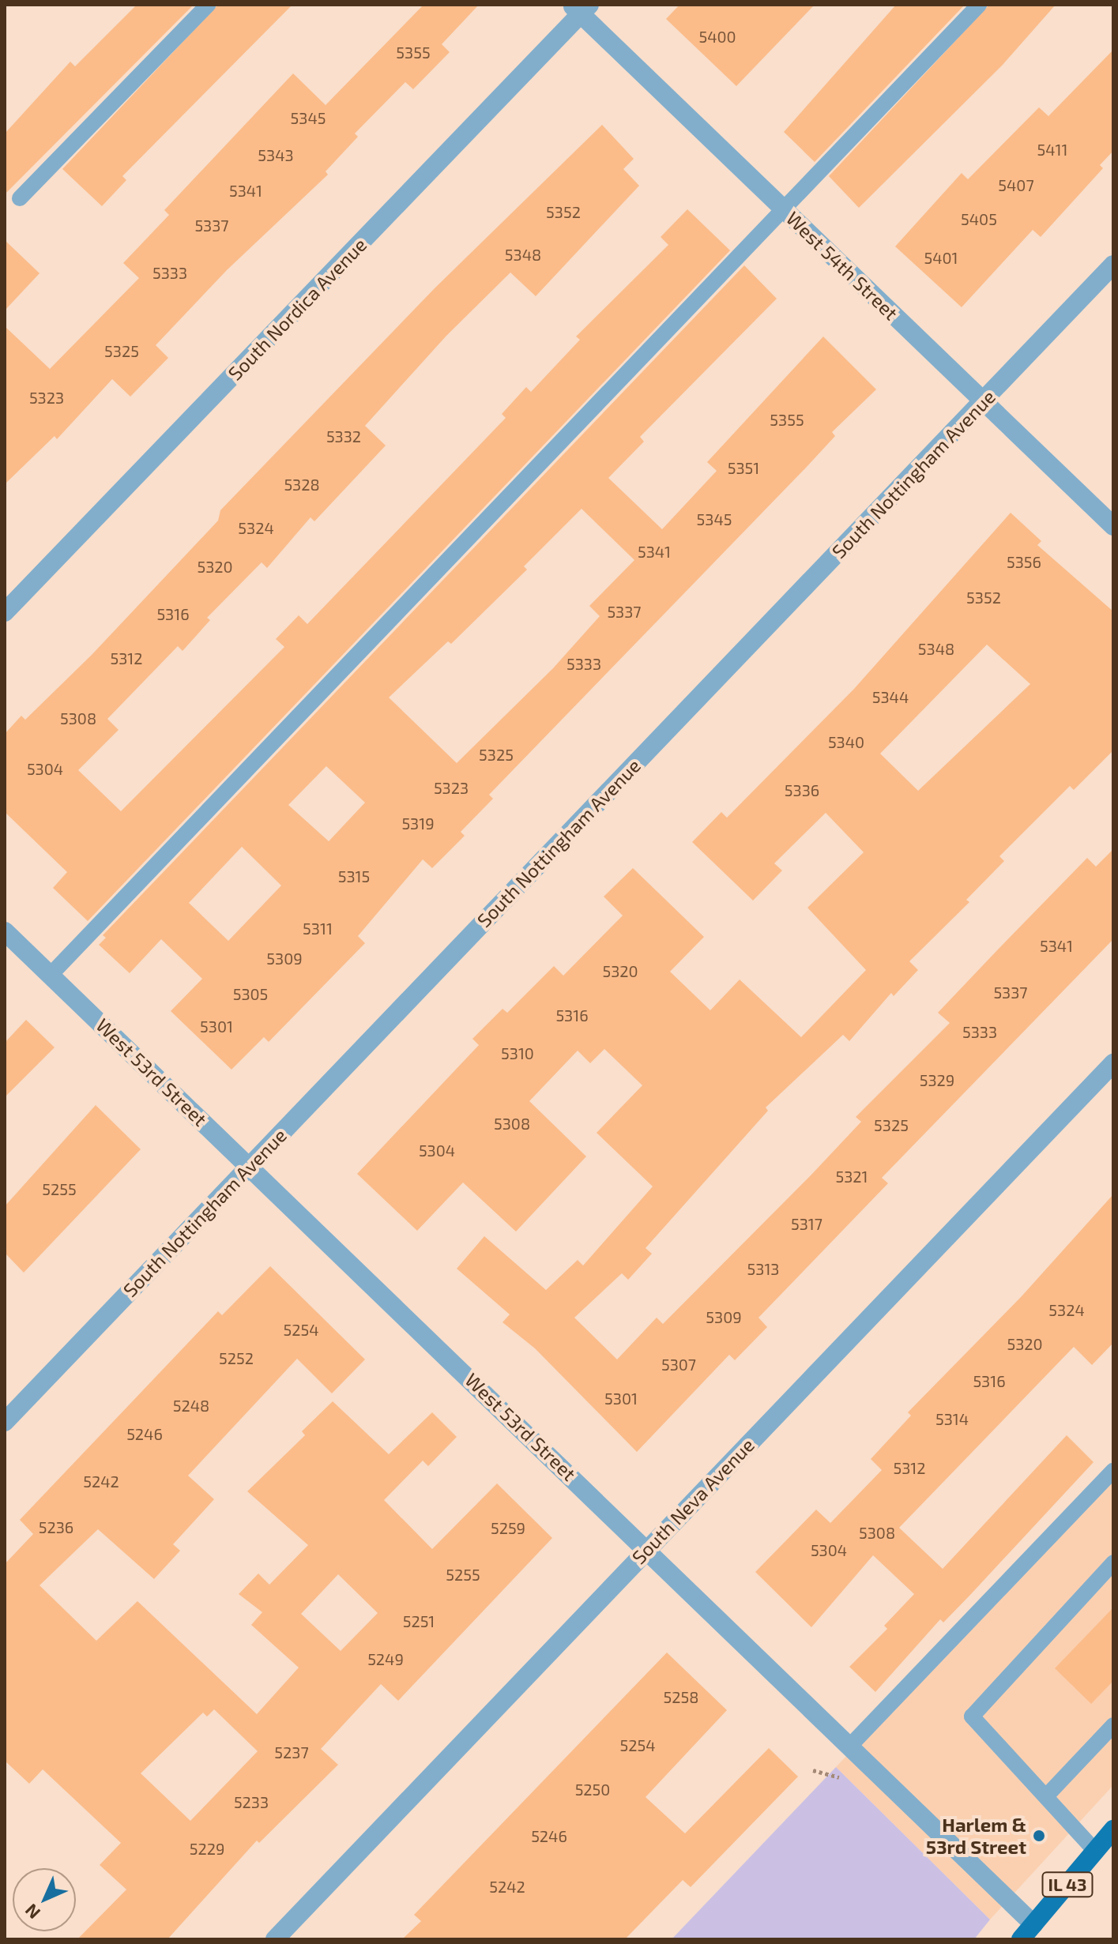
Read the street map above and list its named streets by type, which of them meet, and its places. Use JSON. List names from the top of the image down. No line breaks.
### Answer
{"streets":{"main road":["IL 43"],"street":["West 54th Street","South Nordica Avenue","South Nottingham Avenue","West 53rd Street","South Neva Avenue"]},"crossings":[["West 54th Street","South Nordica Avenue"],["West 54th Street","South Nottingham Avenue"],["South Nottingham Avenue","West 53rd Street"],["West 53rd Street","South Neva Avenue"],["West 53rd Street","IL 43"]],"places":["Harlem & 53rd Street"],"house_numbers":["5400","5355","5345","5411","5343","5407","5341","5352","5405","5337","5348","5401","5333","5325","5323","5355","5332","5351","5328","5345","5324","5341","5356","5320","5352","5337","5316","5348","5312","5333","5344","5308","5340","5325","5304","5323","5336","5319","5315","5311","5341","5309","5320","5337","5305","5316","5301","5333","5310","5329","5308","5325","5304","5321","5255","5317","5313","5324","5309","5254","5320","5252","5307","5316","5301","5248","5314","5246","5312","5242","5236","5259","5308","5304","5255","5251","5249","5258","5254","5237","5250","5233","5246","5229","5242"],"north":"bottom left"}
